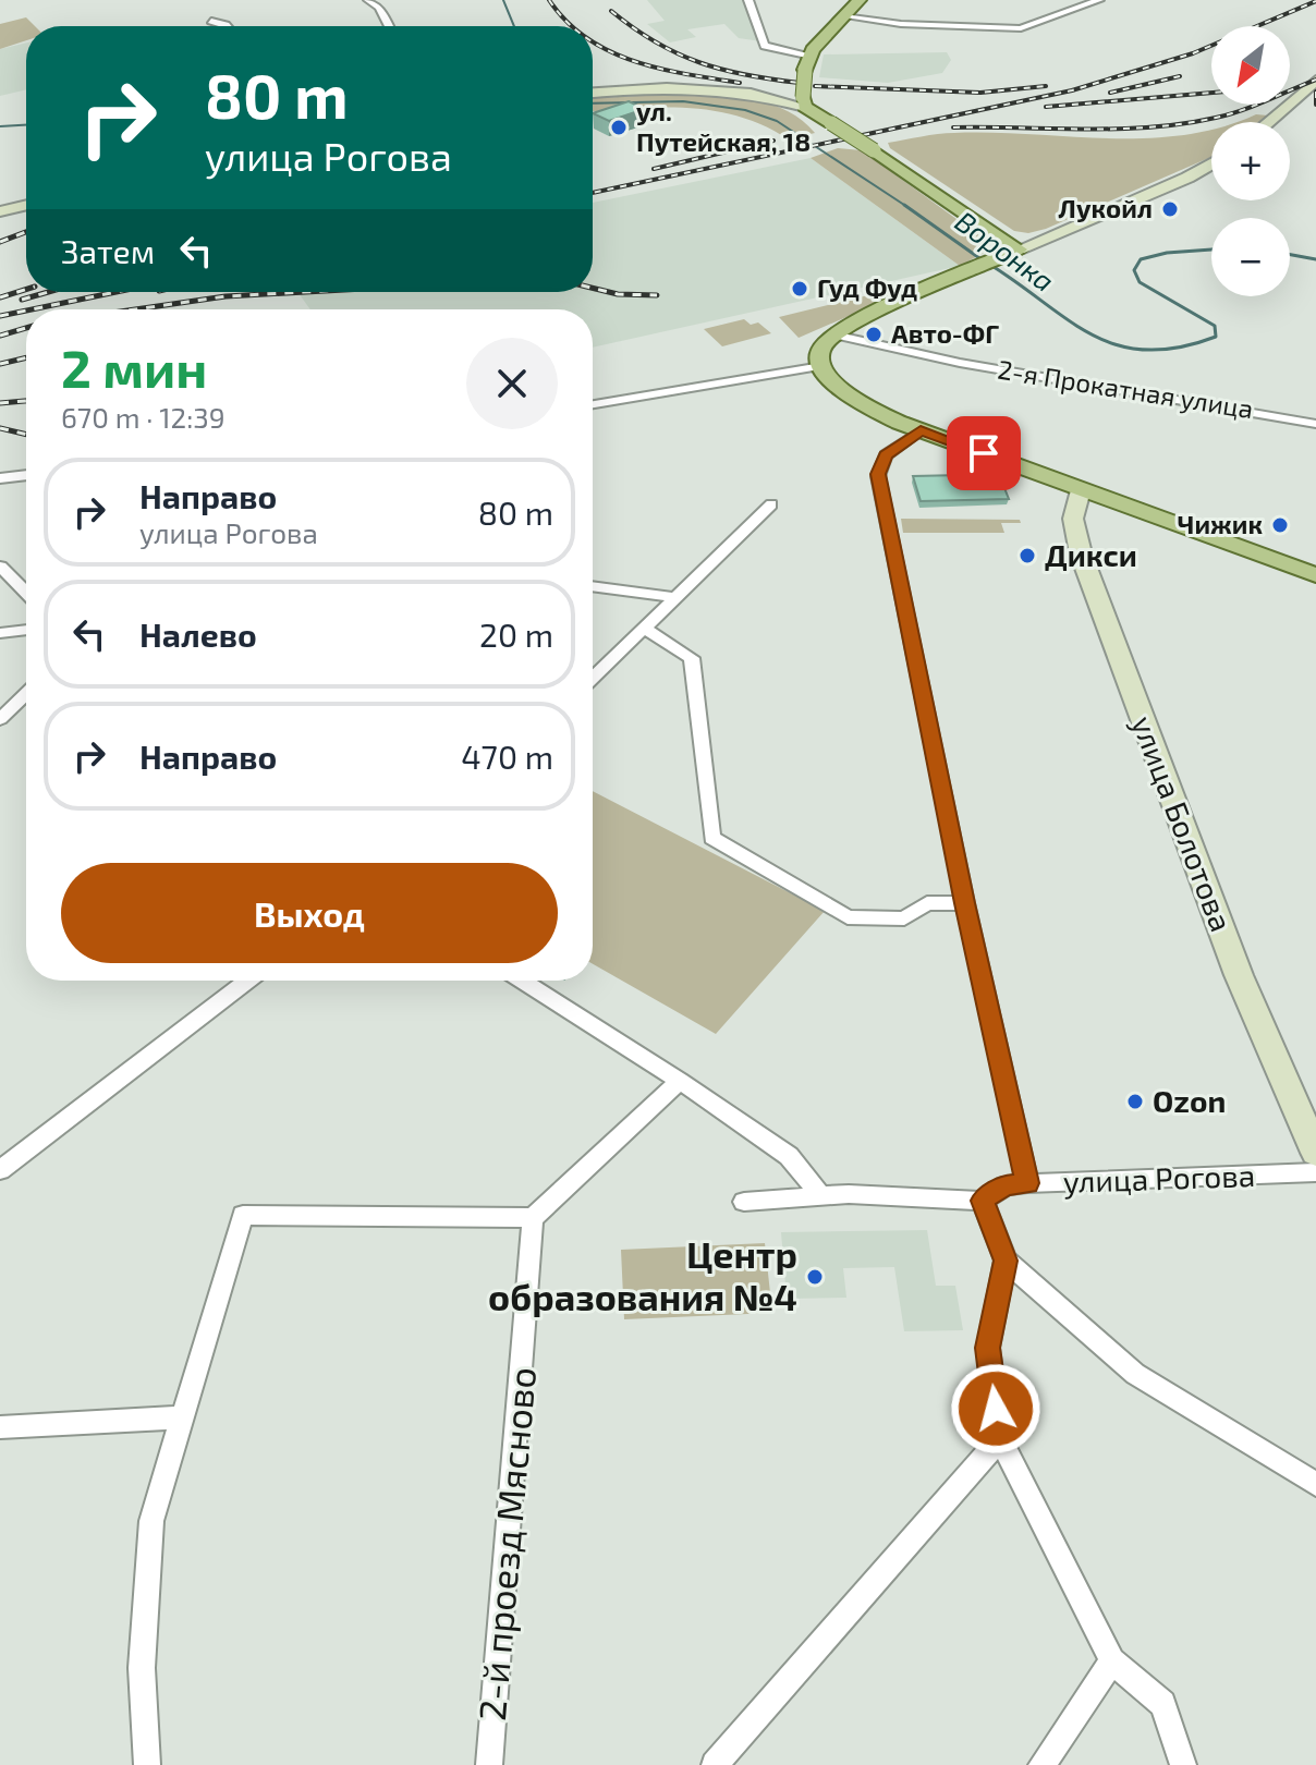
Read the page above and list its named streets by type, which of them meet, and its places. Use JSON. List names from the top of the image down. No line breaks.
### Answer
{"streets":{"street":["2-я Прокатная улица","улица Болотова","улица Рогова","2-й проезд Мясново"]},"water":["Воронка"],"places":["ул. Путейская, 18","Лукойл","Гуд Фуд","Авто-ФГ","Чижик","Дикси","Ozon","Центр образования №4"],"north":"bottom left","page":{"map_buttons":["+","−"],"turn":["80 m","улица Рогова"],"then":"Затем","heading":["2 мин","670 m · 12:39"],"list":[{"name":"Направо","note":"улица Рогова","value":"80 m"},{"name":"Налево","value":"20 m"},{"name":"Направо","value":"470 m"}],"buttons":"Выход"}}
